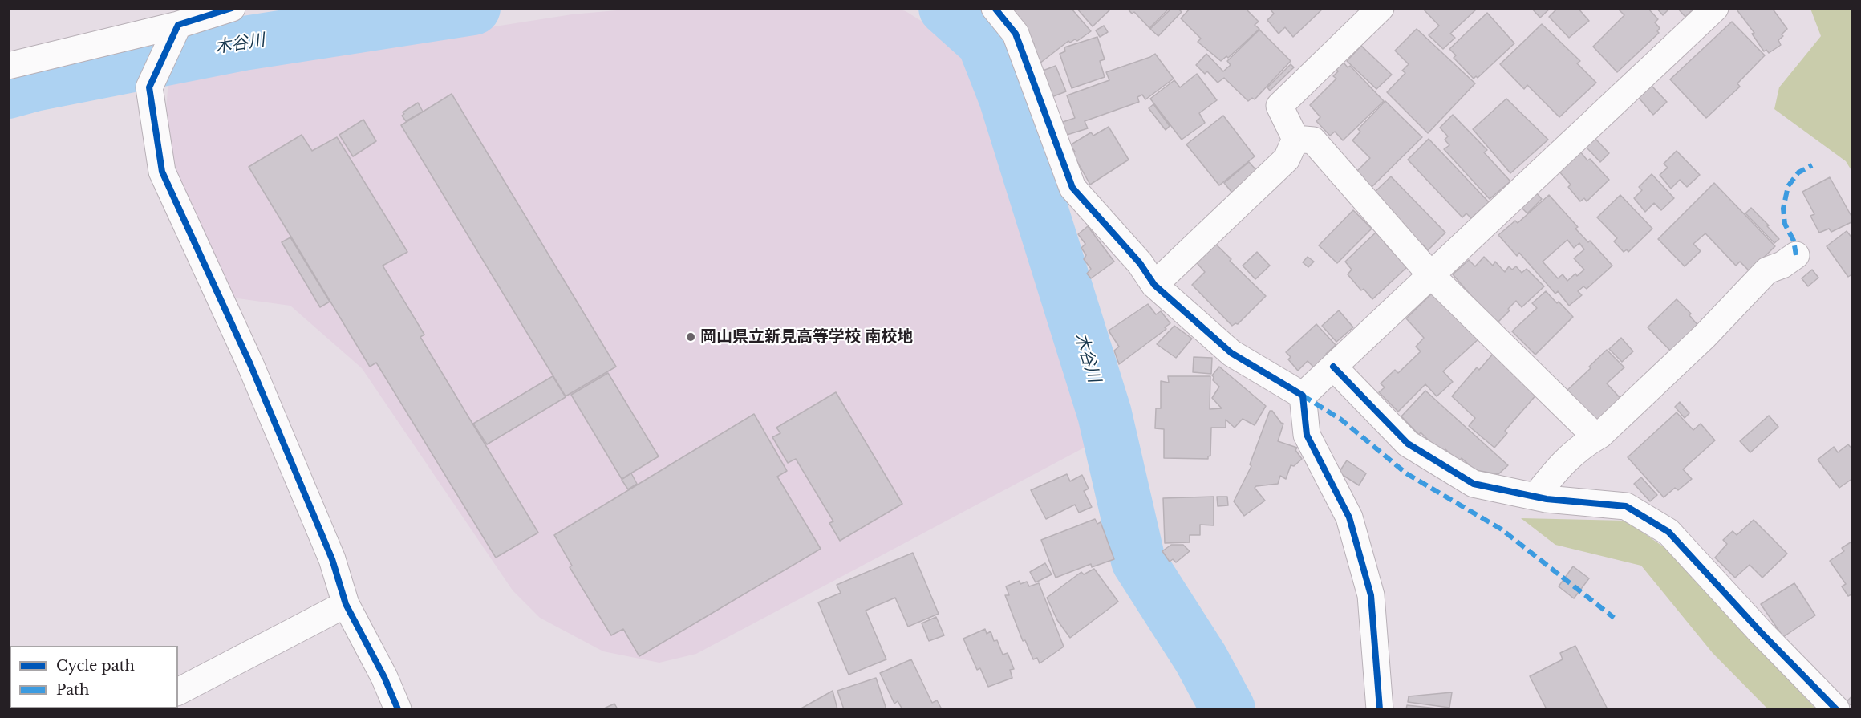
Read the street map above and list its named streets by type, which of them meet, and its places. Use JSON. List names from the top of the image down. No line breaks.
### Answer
{"water":["木谷川"],"places":["岡山県立新見高等学校 南校地"],"legend":["Cycle path","Path"]}
